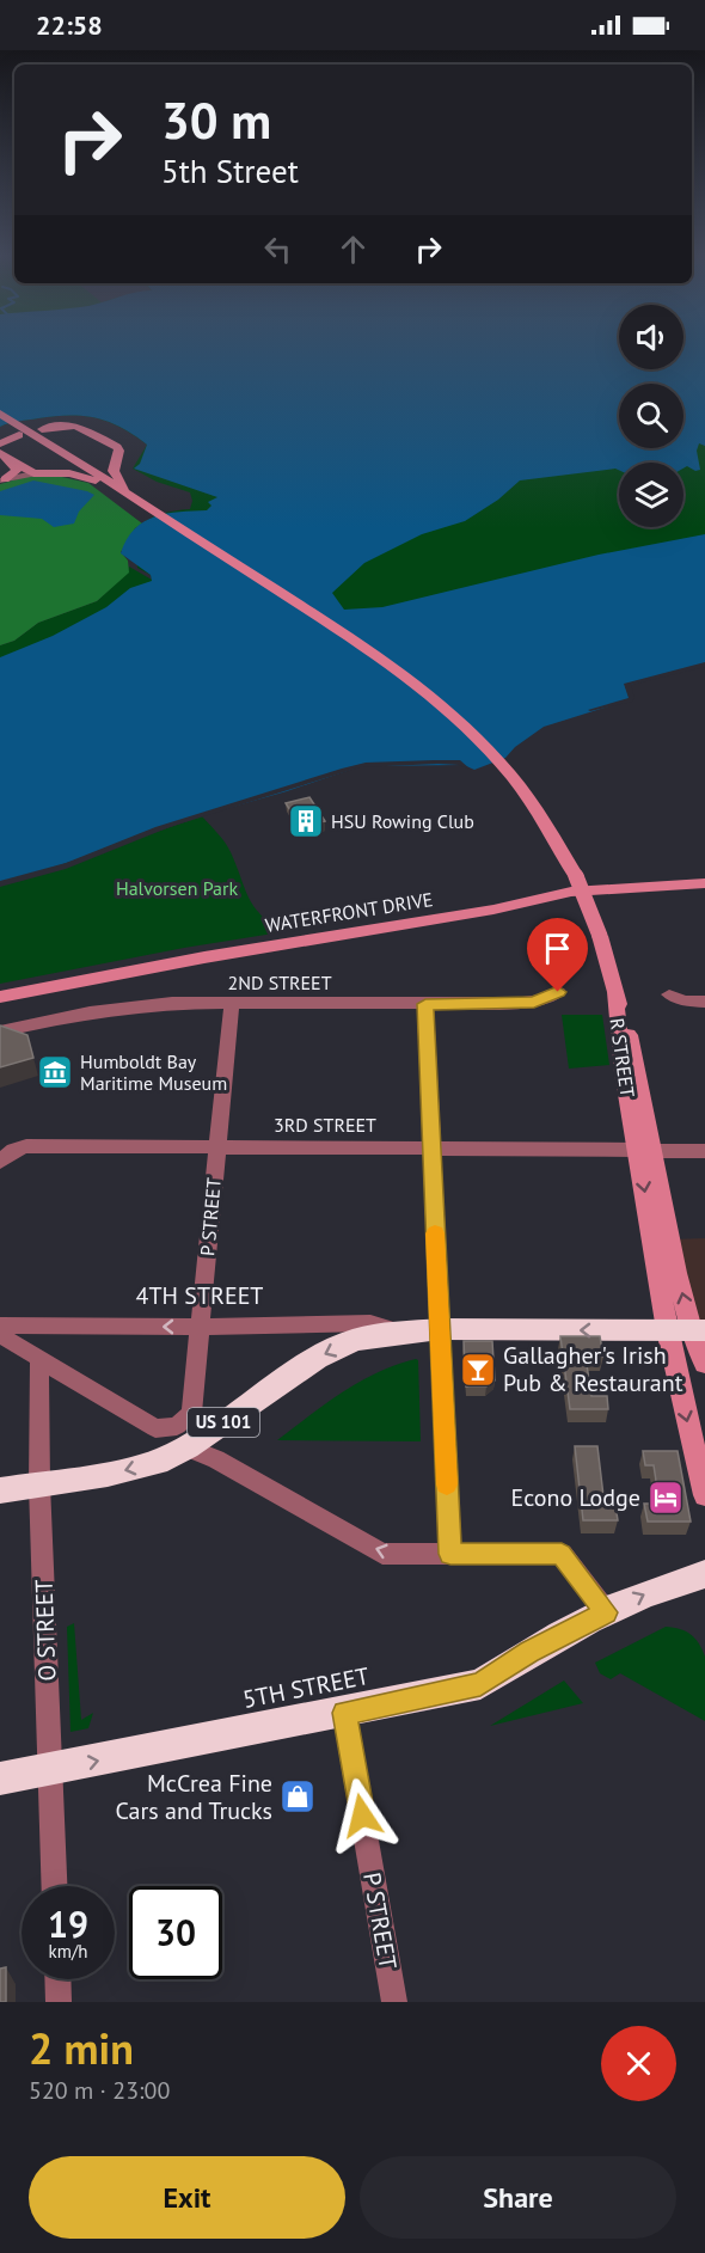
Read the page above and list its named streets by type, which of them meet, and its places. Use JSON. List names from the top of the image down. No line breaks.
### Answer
{"streets":{"highway":["4TH STREET","US 101","5TH STREET"],"main road":["WATERFRONT DRIVE","R STREET"],"street":["2ND STREET","3RD STREET","P STREET","O STREET"]},"crossings":[["2ND STREET","P STREET"],["R STREET","3RD STREET"],["R STREET","4TH STREET"],["3RD STREET","P STREET"],["P STREET","4TH STREET"],["P STREET","5TH STREET"],["4TH STREET","O STREET"],["O STREET","5TH STREET"]],"one_way":["4TH STREET","5TH STREET"],"parks":["Halvorsen Park"],"places":{"building":["HSU Rowing Club"],"museum":["Humboldt Bay Maritime Museum"],"bar":["Gallagher's Irish Pub & Restaurant"],"hotel":["Econo Lodge"],"shop":["McCrea Fine Cars and Trucks"]},"page":{"status":"22:58","turn":["30 m","5th Street"],"speed":"19 km/h","limit":"30","heading":["2 min","520 m · 23:00"],"buttons":["Exit","Share"]}}
